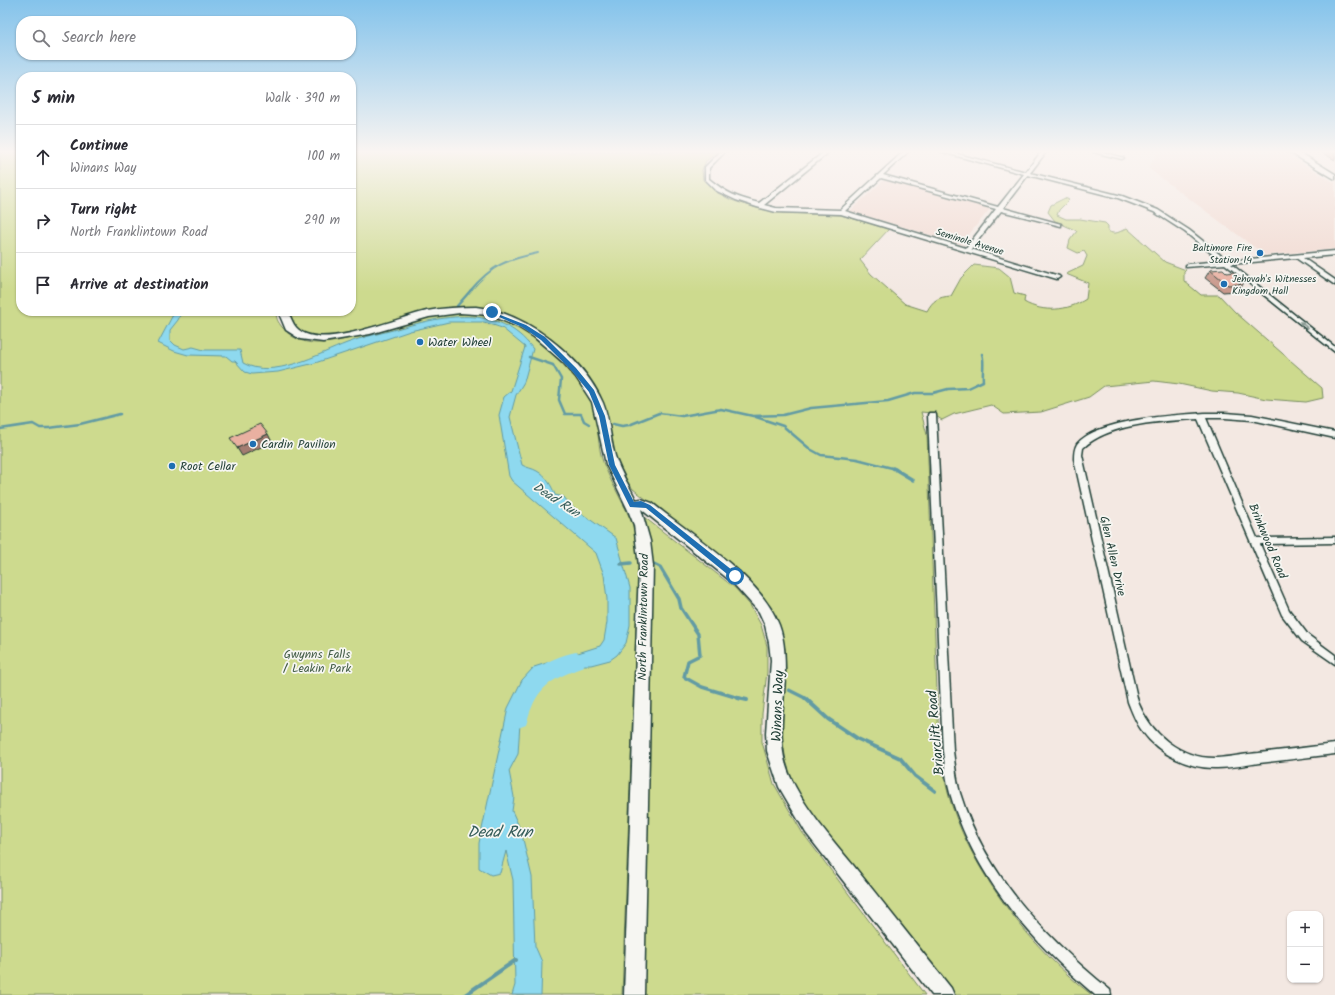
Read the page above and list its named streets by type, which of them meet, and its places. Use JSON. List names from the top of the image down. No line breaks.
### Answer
{"streets":{"street":["Seminole Avenue","Brinkwood Road","Glen Allen Drive","North Franklintown Road","Winans Way","Briarclift Road"]},"crossings":[["Brinkwood Road","Glen Allen Drive"],["North Franklintown Road","Winans Way"]],"water":["Dead Run"],"parks":["Gwynns Falls / Leakin Park"],"places":["Baltimore Fire Station 14","Jehovah's Witnesses Kingdom Hall","Water Wheel","Cardin Pavilion","Root Cellar"],"page":{"search":"Search here","heading":["5 min","Walk · 390 m"],"list":[["Continue","Winans Way","100 m"],["Turn right","North Franklintown Road","290 m"],"Arrive at destination"],"map_buttons":["+","−"]}}
